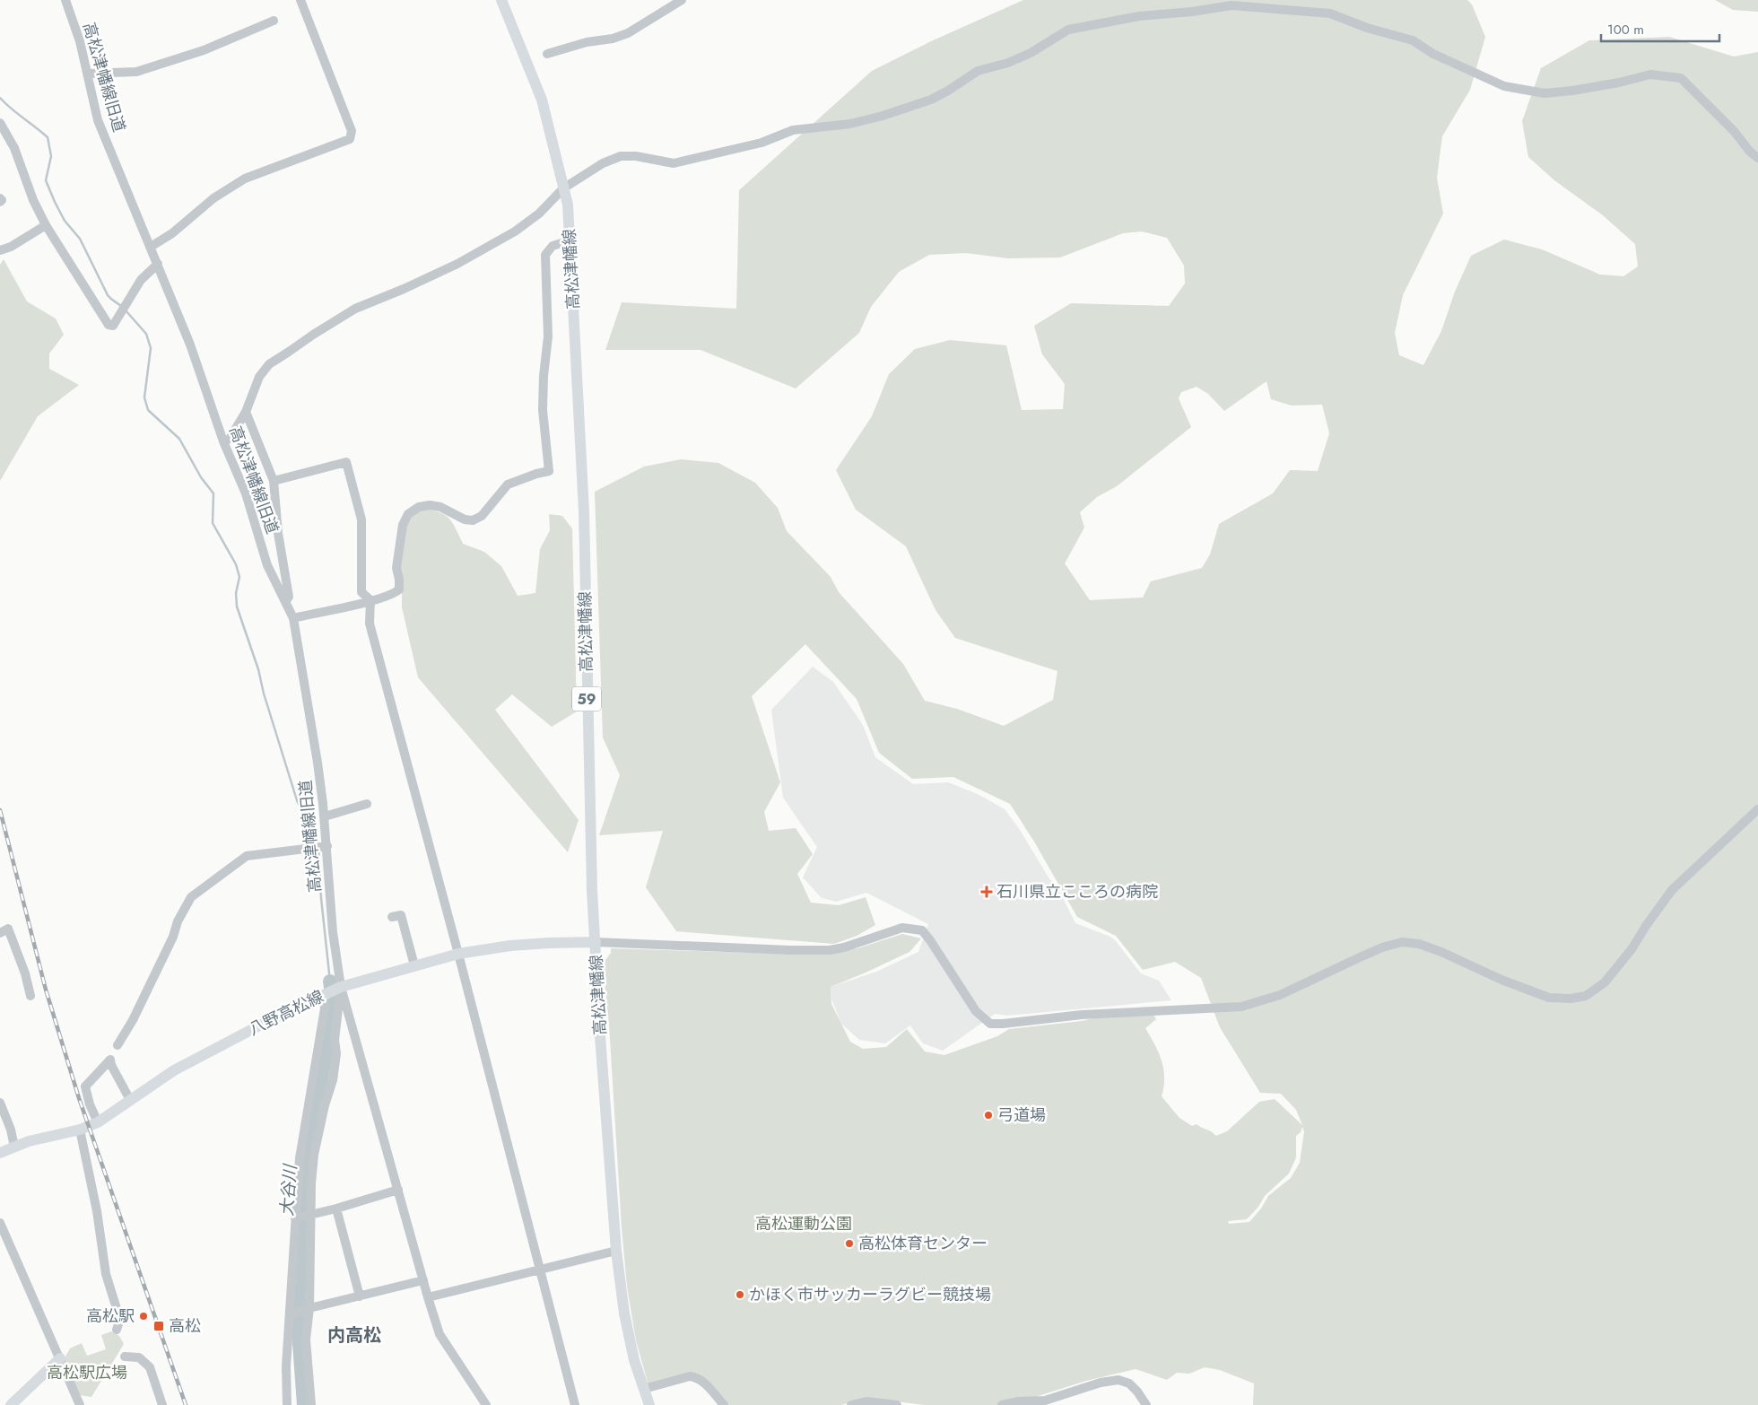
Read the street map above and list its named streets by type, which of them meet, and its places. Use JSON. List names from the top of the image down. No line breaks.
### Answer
{"streets":{"main road":["高松津幡線","59","八野高松線"],"street":["高松津幡線旧道"]},"crossings":[["高松津幡線旧道","八野高松線"],["高松津幡線","八野高松線"]],"districts":["内高松"],"water":["大谷川"],"parks":["高松運動公園","高松駅広場"],"places":{"health":["石川県立こころの病院"],"other":["弓道場","高松体育センター","かほく市サッカーラグビー競技場","高松駅"],"transit":["高松"]},"scale_bar":"100 m"}
